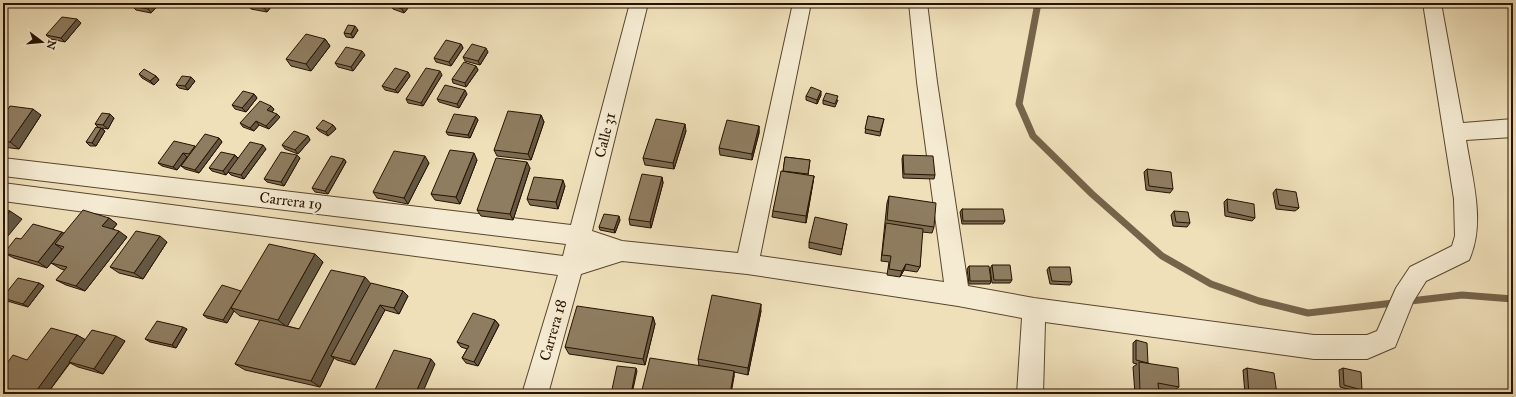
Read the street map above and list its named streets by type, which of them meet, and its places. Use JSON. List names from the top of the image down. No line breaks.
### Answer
{"streets":{"street":["Calle 31","Carrera 19","Carrera 18"]},"crossings":[["Calle 31","Carrera 19"],["Calle 31","Carrera 18"],["Carrera 19","Carrera 18"]],"north":"right"}
